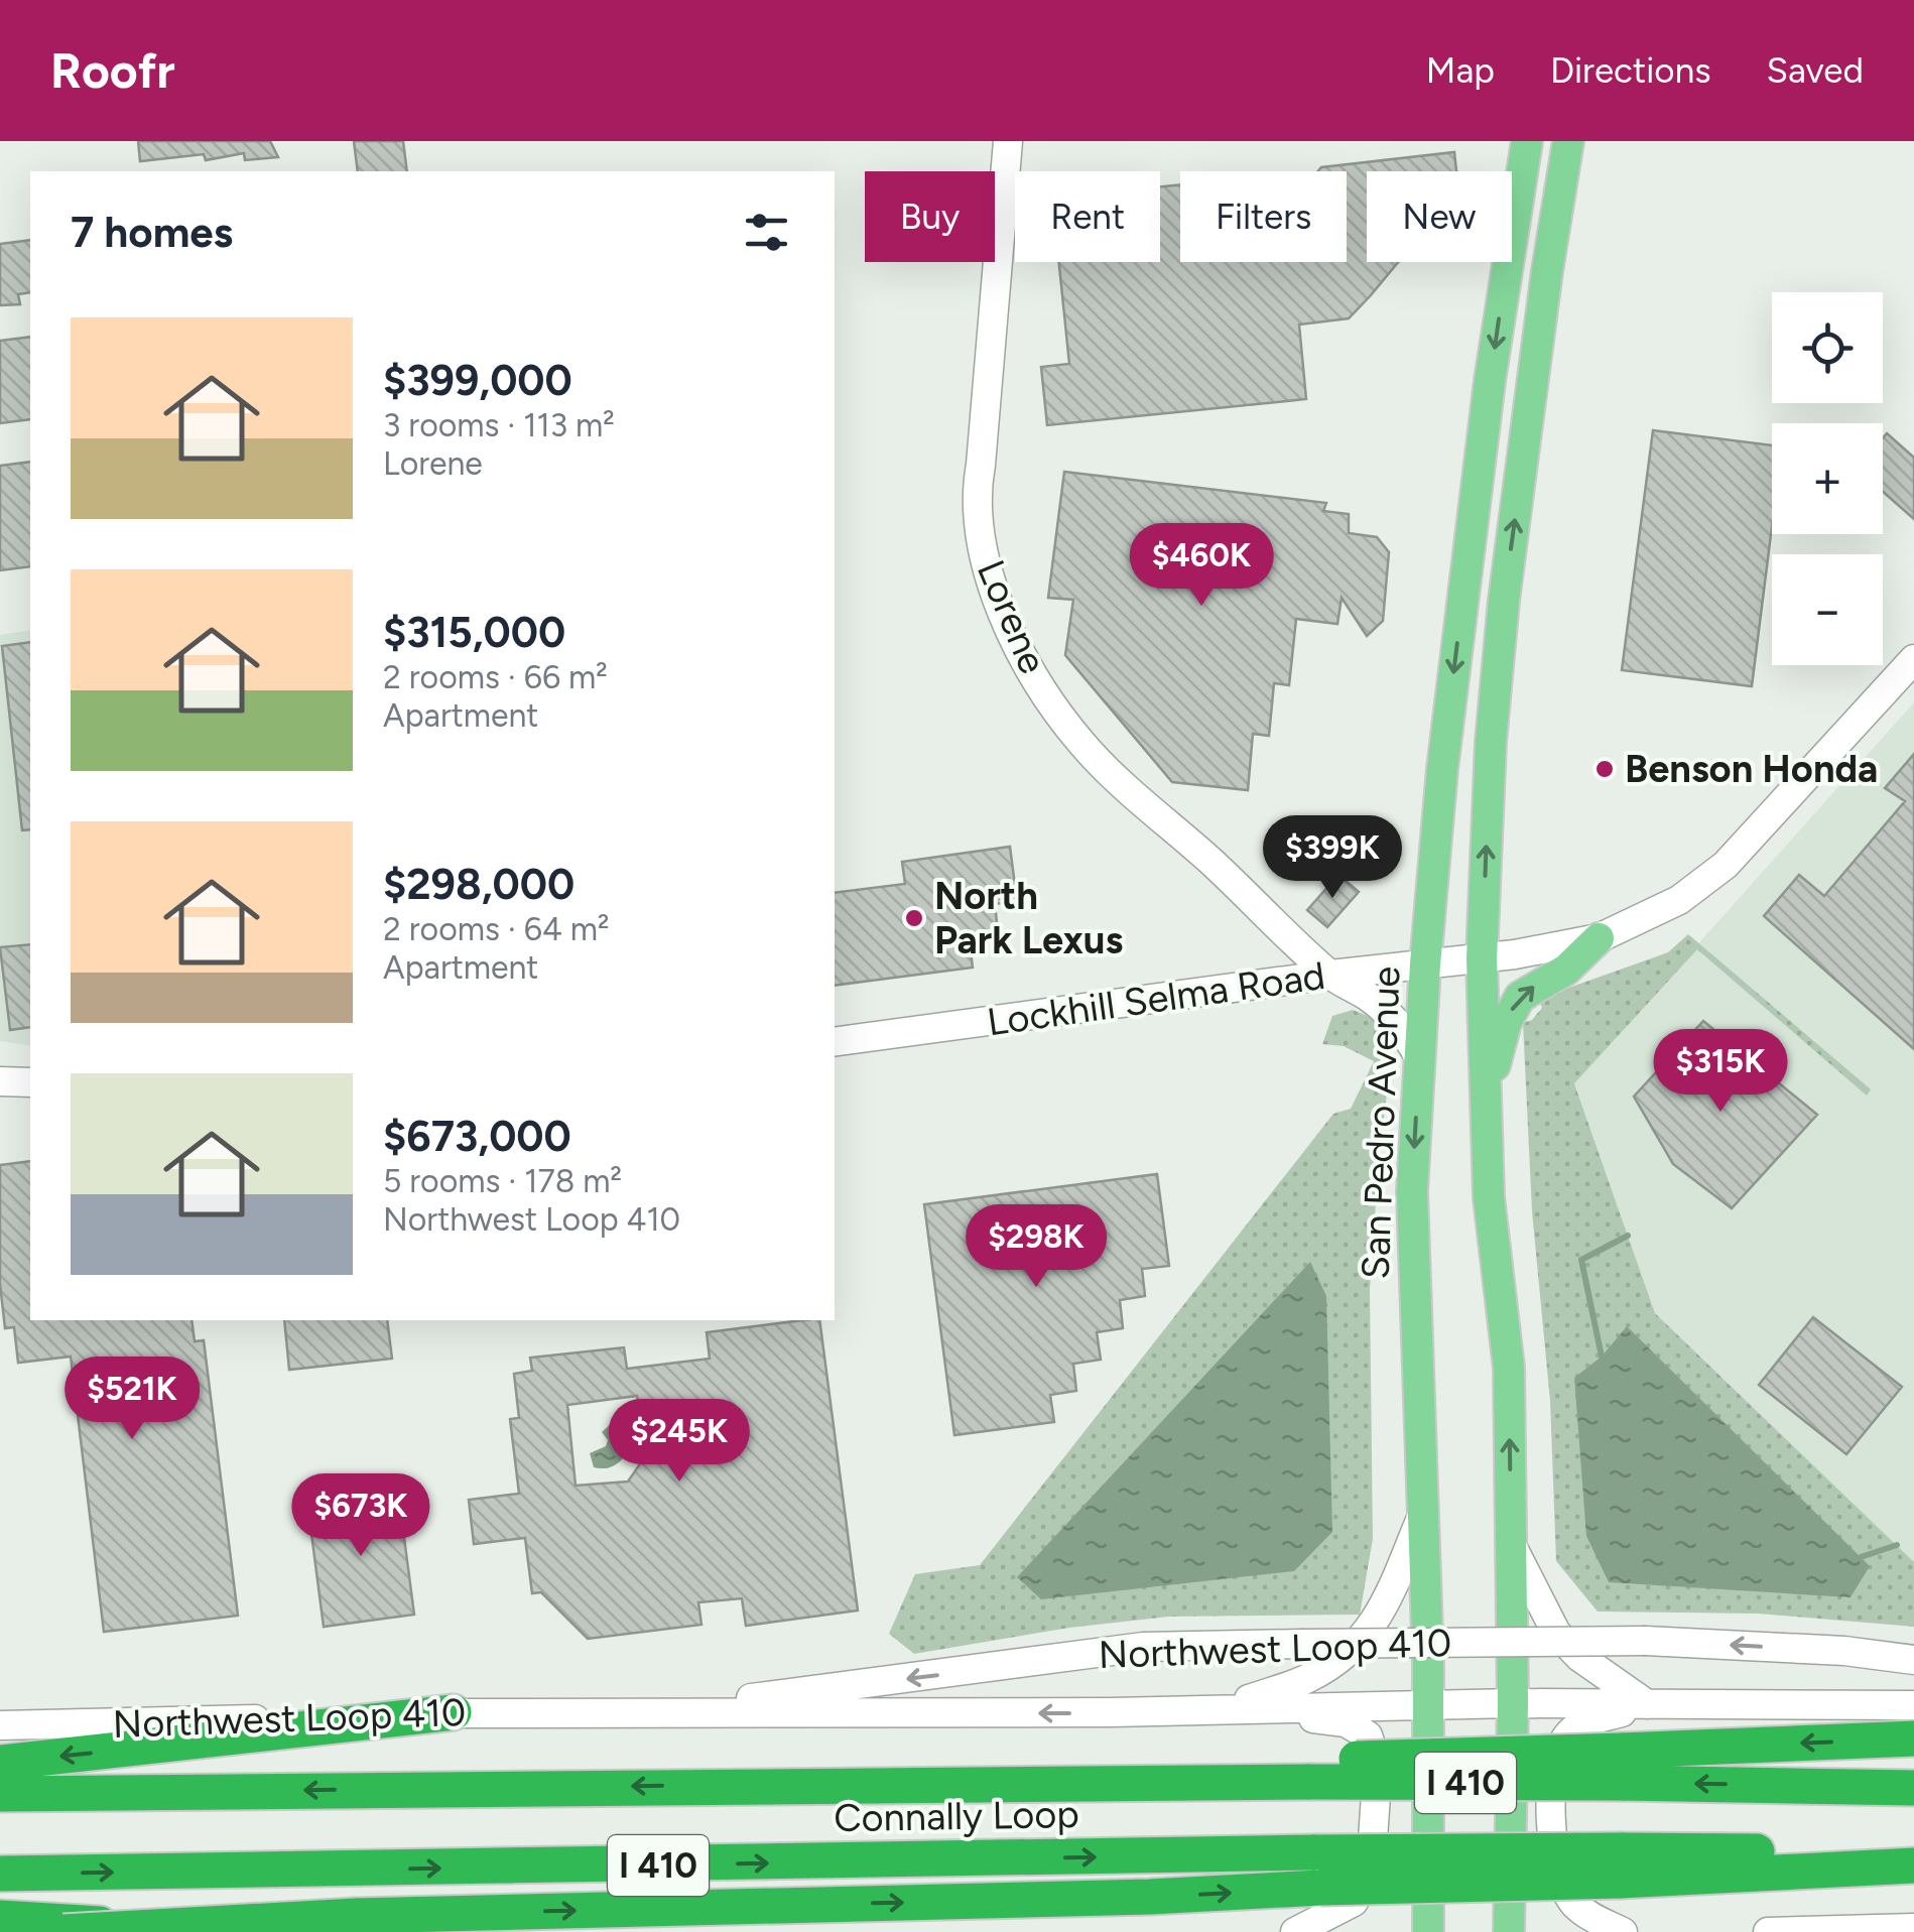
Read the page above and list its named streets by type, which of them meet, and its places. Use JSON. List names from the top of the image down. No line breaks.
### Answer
{"streets":{"highway":["I 410","Connally Loop"],"main road":["Lorene","Lockhill Selma Road","San Pedro Avenue","Northwest Loop 410"]},"crossings":[["Lorene","Lockhill Selma Road"],["Lorene","San Pedro Avenue"],["Lockhill Selma Road","San Pedro Avenue"],["San Pedro Avenue","Northwest Loop 410"]],"places":["Benson Honda","North Park Lexus"],"page":{"header":"Roofr","nav":["Map","Directions","Saved"],"chip":["Buy","Rent","Filters","New"],"heading":"7 homes","map_buttons":["+","−"],"list":[{"name":"$399,000","note":"3 rooms · 113 m² · Lorene"},{"name":"$315,000","note":"2 rooms · 66 m² · Apartment"},{"name":"$298,000","note":"2 rooms · 64 m² · Apartment"},{"name":"$673,000","note":"5 rooms · 178 m² · Northwest Loop 410"}],"price":["$460K","$399K","$315K","$298K","$521K","$245K","$673K"]}}
